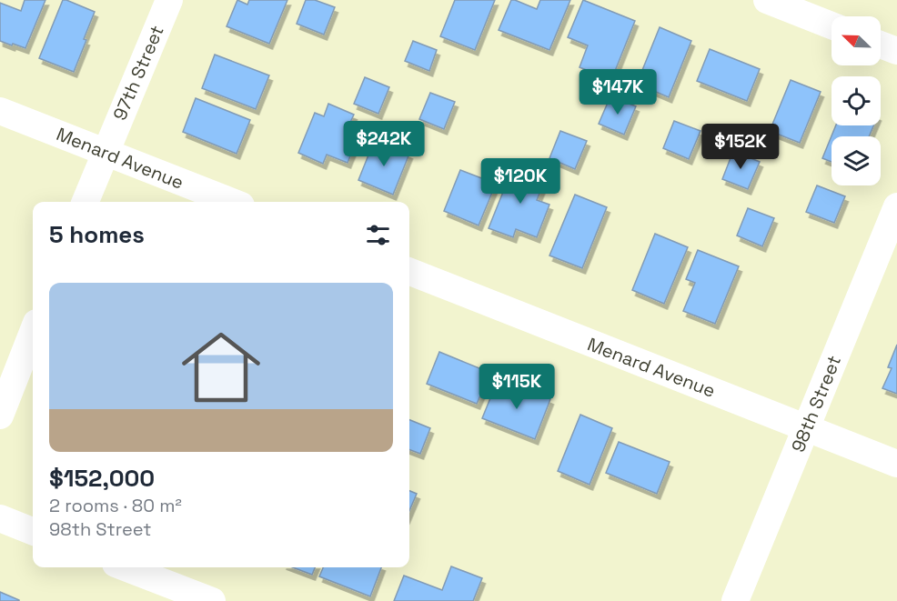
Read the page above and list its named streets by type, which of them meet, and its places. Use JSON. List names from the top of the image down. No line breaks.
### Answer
{"streets":{"street":["97th Street","Menard Avenue","98th Street"]},"crossings":[["97th Street","Menard Avenue"],["Menard Avenue","98th Street"]],"north":"top left","page":{"price":["$147K","$242K","$152K","$120K","$115K"],"heading":"5 homes","list":[{"name":"$152,000","note":"2 rooms · 80 m² · 98th Street"}]}}
